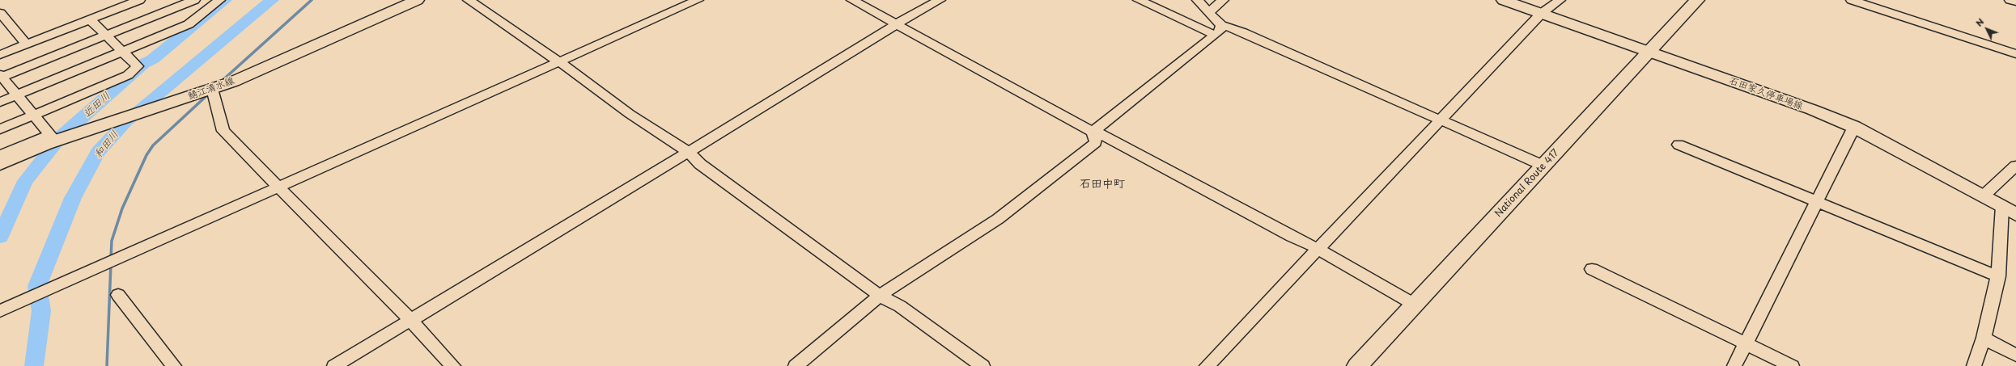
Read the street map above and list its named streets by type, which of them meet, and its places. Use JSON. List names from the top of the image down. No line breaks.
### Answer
{"streets":{"highway":["National Route 417"],"main road":["鯖江清水線","石田家久停車場線"]},"crossings":[["石田家久停車場線","National Route 417"]],"districts":["石田中町"],"water":["近田川","和田川"],"north":"top left"}
